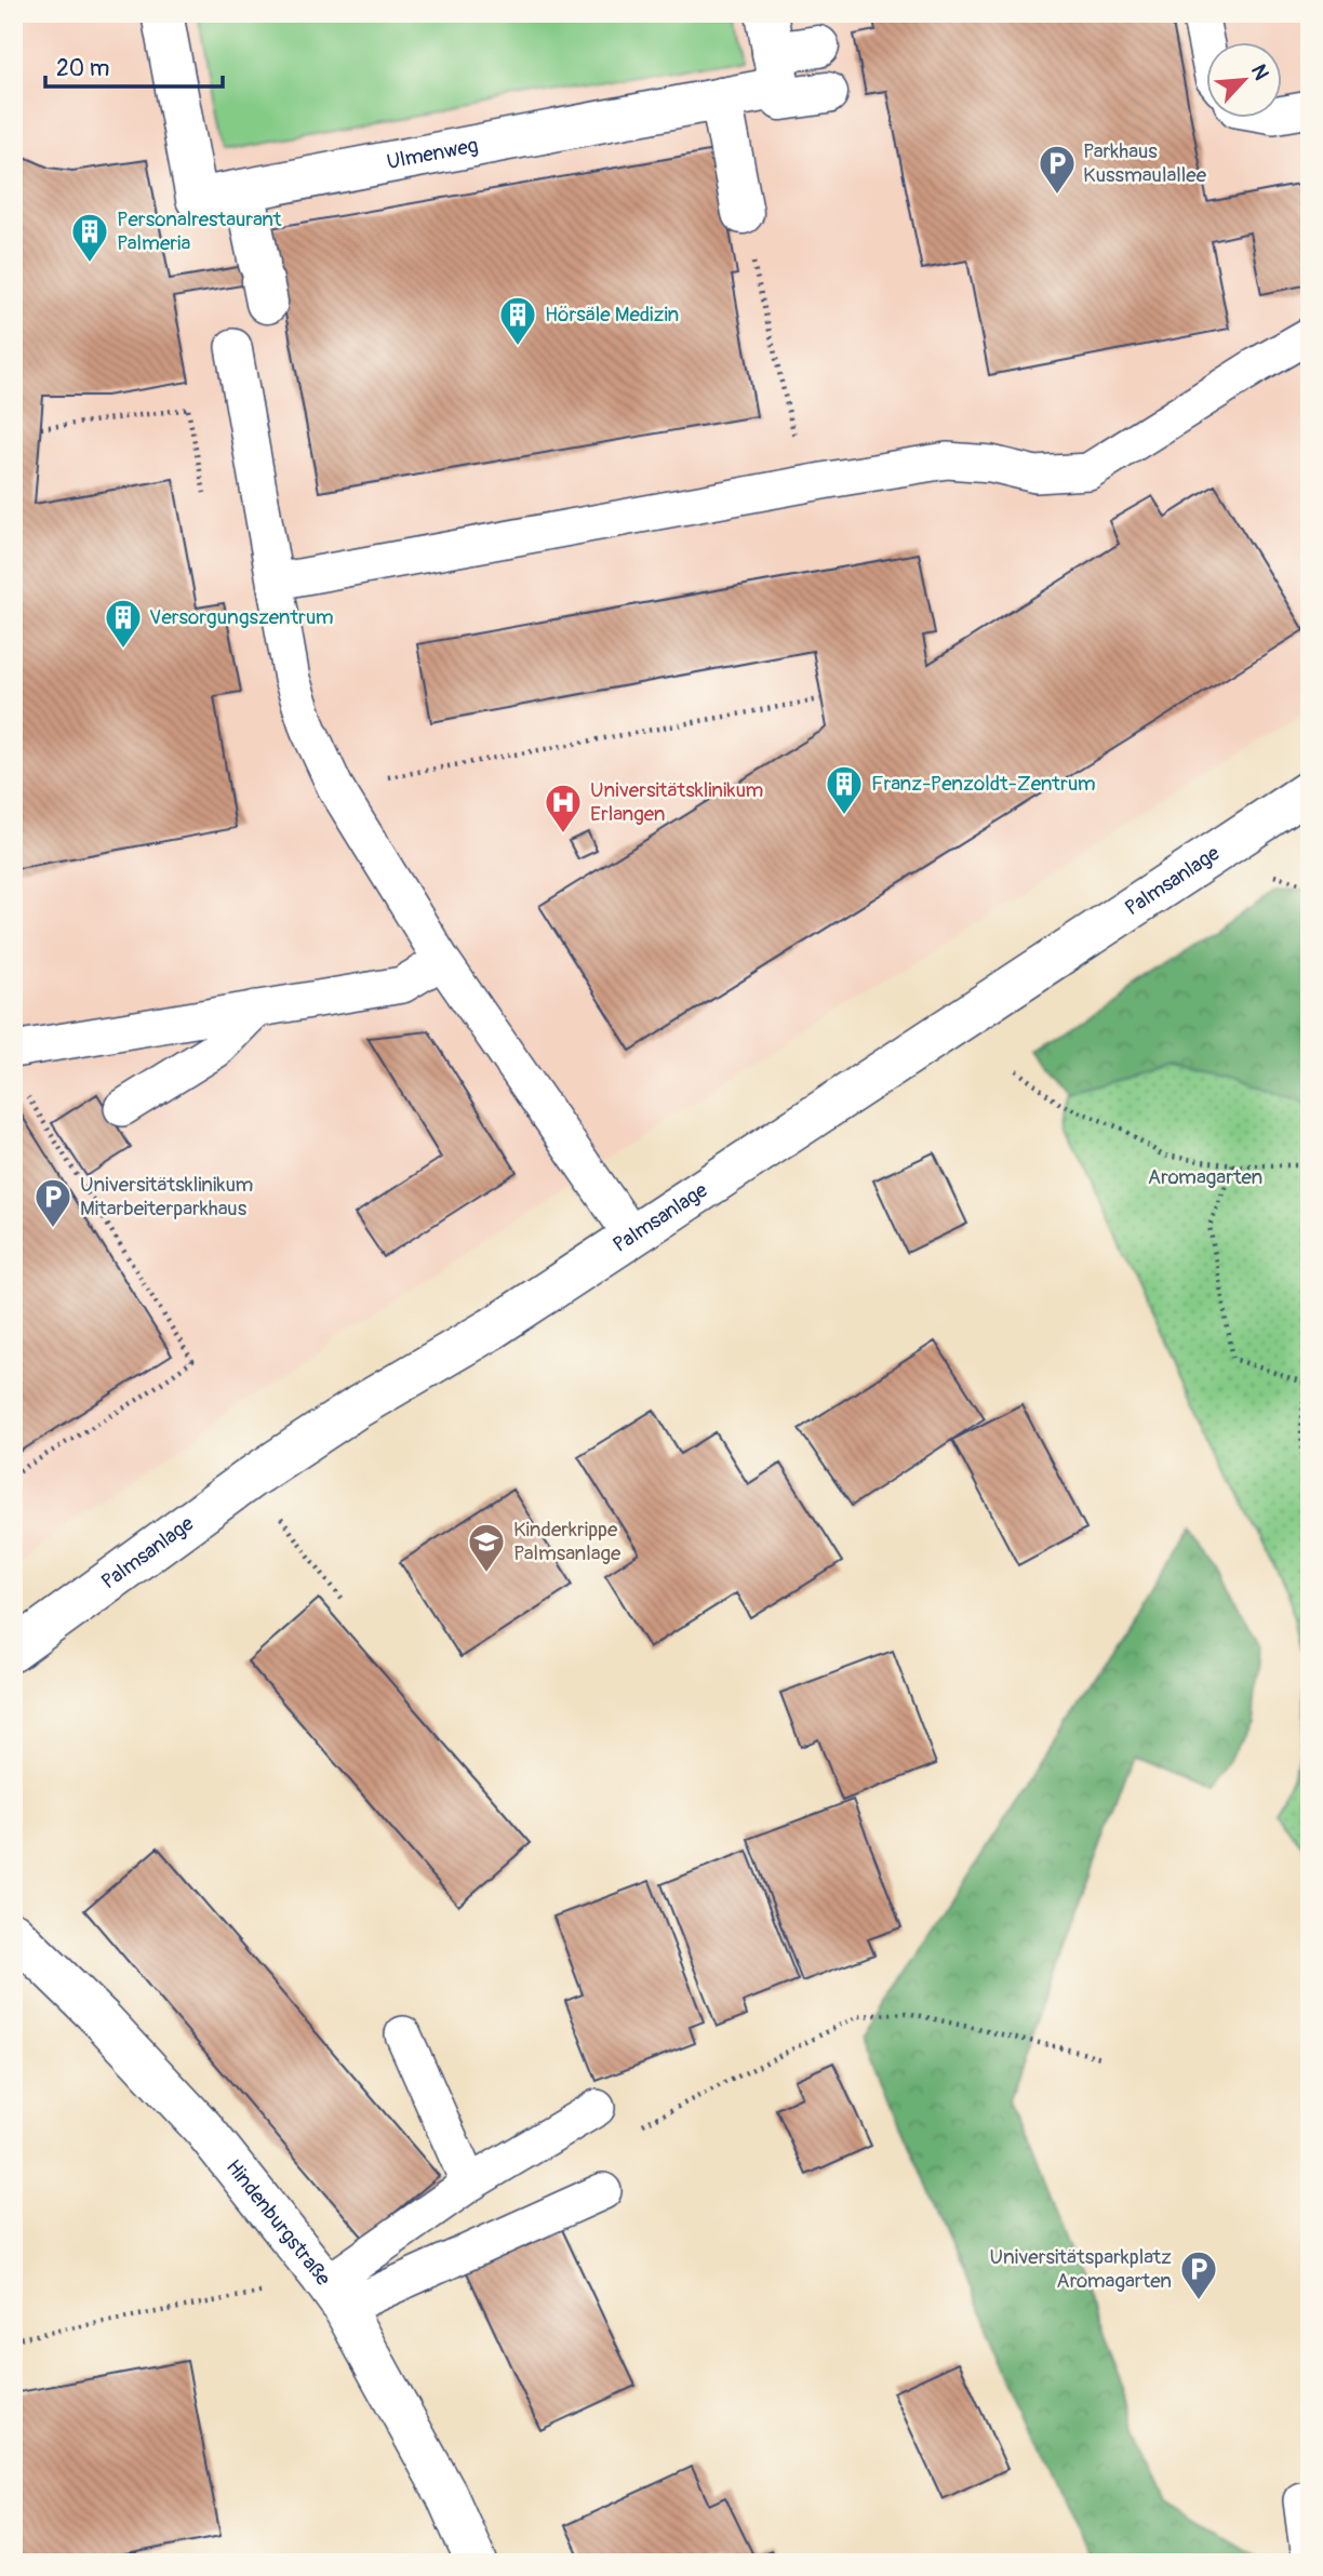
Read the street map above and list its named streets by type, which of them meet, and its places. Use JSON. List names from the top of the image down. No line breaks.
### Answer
{"streets":{"street":["Ulmenweg","Palmsanlage","Hindenburgstraße"]},"parks":["Aromagarten"],"places":{"parking":["Parkhaus Kussmaulallee","Universitätsklinikum Mitarbeiterparkhaus","Universitätsparkplatz Aromagarten"],"building":["Personalrestaurant Palmeria","Hörsäle Medizin","Versorgungszentrum","Franz-Penzoldt-Zentrum"],"hospital":["Universitätsklinikum Erlangen"],"school or university":["Kinderkrippe Palmsanlage"]},"scale_bar":"20 m","north":"top right"}
